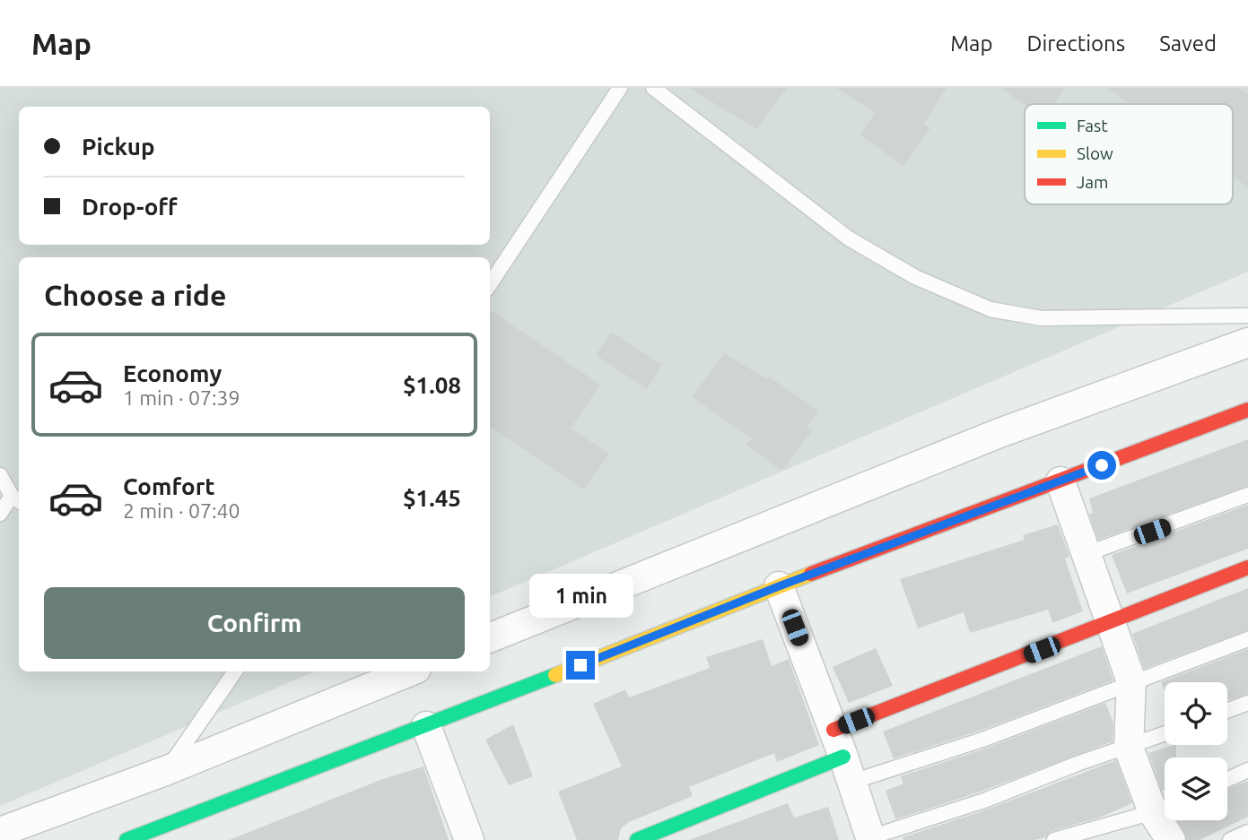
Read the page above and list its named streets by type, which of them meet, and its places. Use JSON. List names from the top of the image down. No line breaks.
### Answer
{"legend":["Fast","Slow","Jam"],"page":{"header":"Map","nav":["Map","Directions","Saved"],"banner":["Pickup","Drop-off"],"heading":"Choose a ride","list":[{"name":"Economy","note":"1 min · 07:39","value":"$1.08"},{"name":"Comfort","note":"2 min · 07:40","value":"$1.45"}],"bubble":"1 min","buttons":"Confirm"}}
